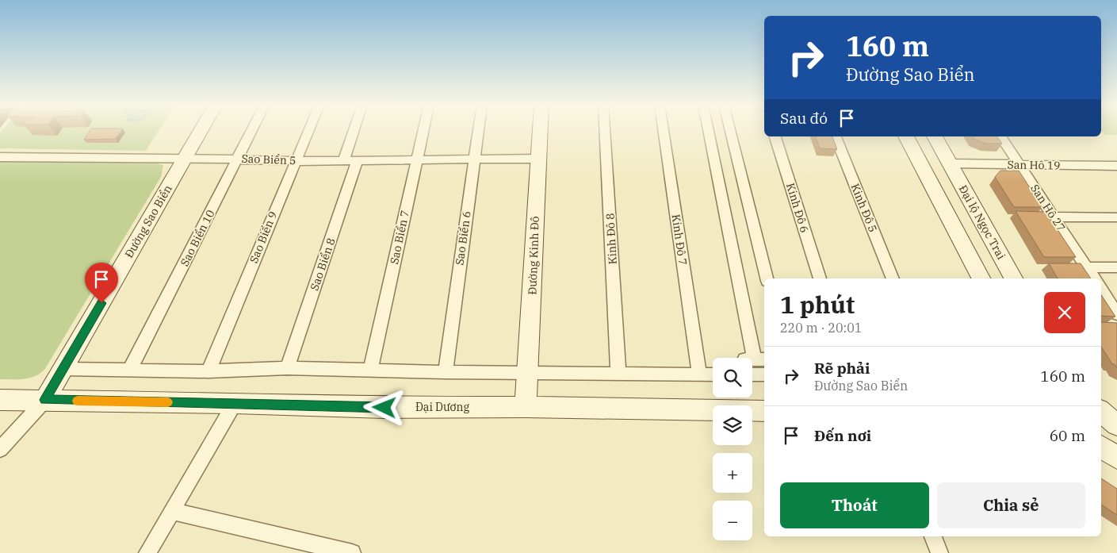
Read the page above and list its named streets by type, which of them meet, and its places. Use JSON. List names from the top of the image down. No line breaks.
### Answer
{"streets":{"street":["Sao Biển 5","San Hô 19","Kinh Đô 6","Kinh Đô 5","San Hô 27","Đường Sao Biển","Đại lộ Ngọc Trai","Sao Biển 9","Sao Biển 7","Sao Biển 10","Sao Biển 6","Kinh Đô 8","Kinh Đô 7","Đường Kinh Đô","Sao Biển 8","Đại Dương"]},"crossings":[["Sao Biển 5","Đường Sao Biển"],["Sao Biển 5","Sao Biển 9"],["Sao Biển 5","Sao Biển 7"],["Sao Biển 5","Sao Biển 10"],["Sao Biển 5","Sao Biển 6"],["Sao Biển 5","Đường Kinh Đô"],["Sao Biển 5","Sao Biển 8"],["San Hô 19","San Hô 27"],["San Hô 19","Đại lộ Ngọc Trai"],["Đường Sao Biển","Đại Dương"],["Đường Kinh Đô","Đại Dương"]],"page":{"turn":["160 m","Đường Sao Biển"],"then":"Sau đó","heading":["1 phút","220 m · 20:01"],"list":[{"name":"Rẽ phải","note":"Đường Sao Biển","value":"160 m"},{"name":"Đến nơi","value":"60 m"}],"map_buttons":["+","−"],"buttons":["Thoát","Chia sẻ"]}}
